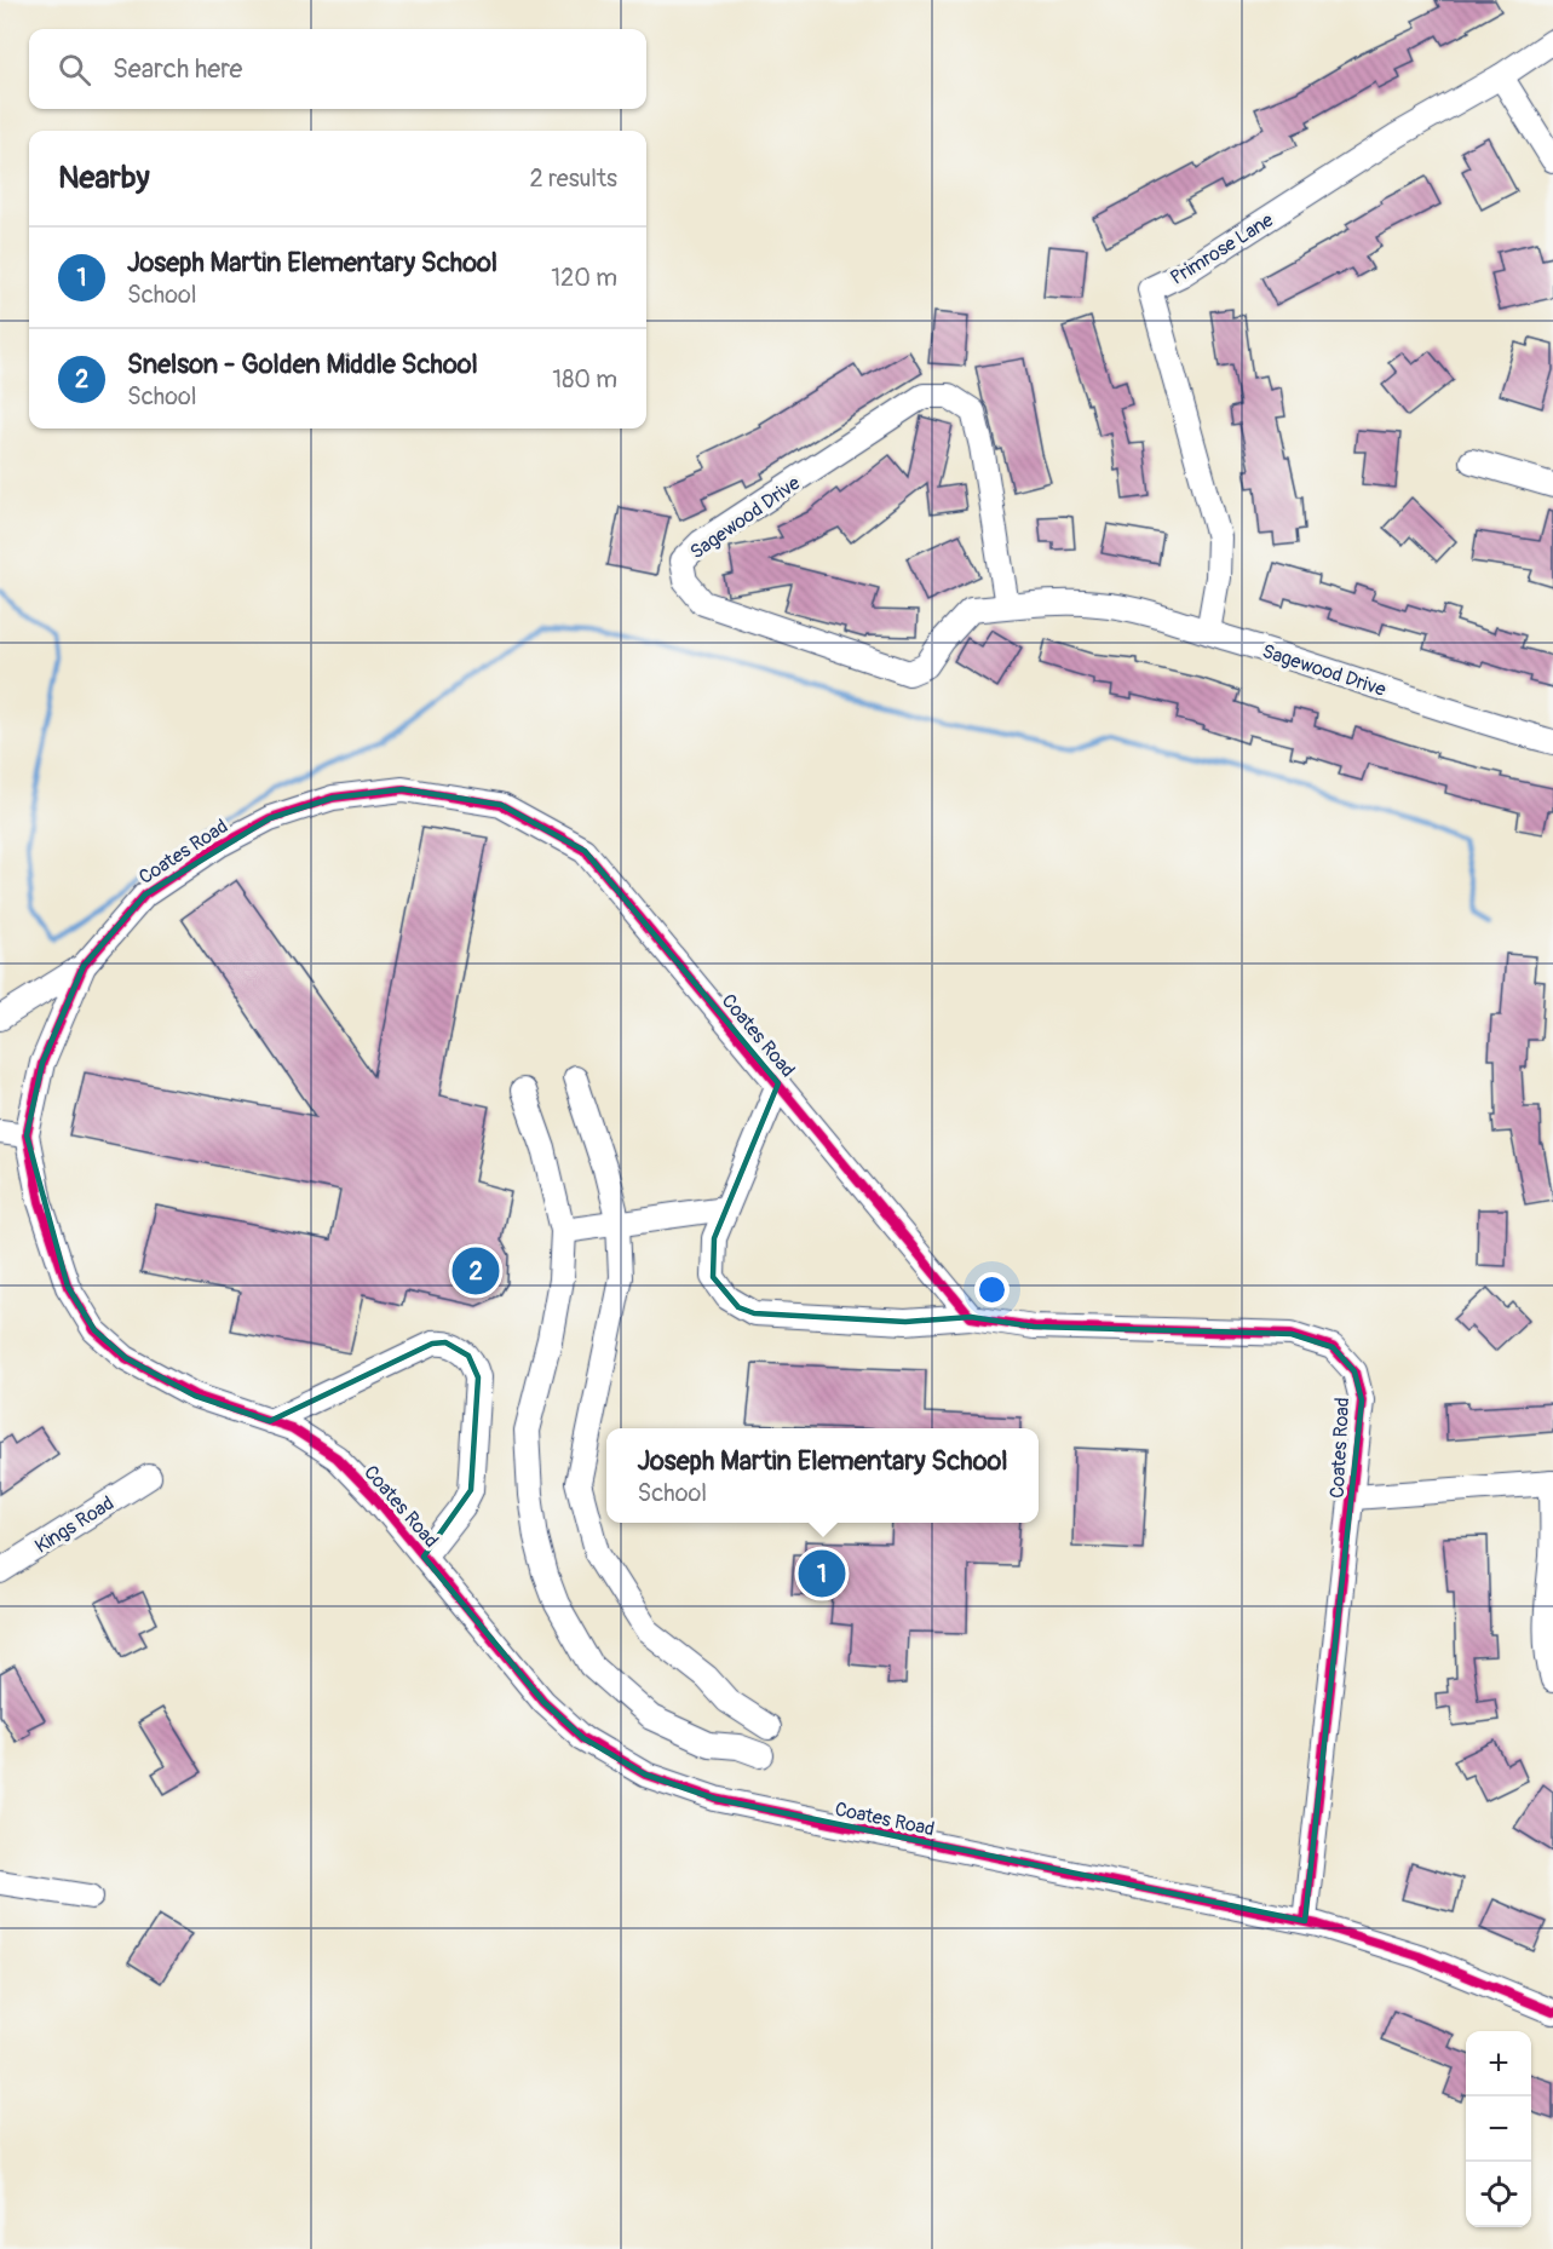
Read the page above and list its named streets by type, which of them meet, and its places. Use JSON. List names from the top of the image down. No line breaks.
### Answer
{"streets":{"street":["Primrose Lane","Sagewood Drive","Coates Road","Kings Road"]},"crossings":[["Primrose Lane","Sagewood Drive"]],"page":{"search":"Search here","heading":["Nearby","2 results"],"list":[{"mark":"1","name":"Joseph Martin Elementary School","note":"School","value":"120 m"},{"mark":"2","name":"Snelson - Golden Middle School","note":"School","value":"180 m"}],"pins":["2","1"],"popup":["Joseph Martin Elementary School","School"],"map_buttons":["+","−"]}}
